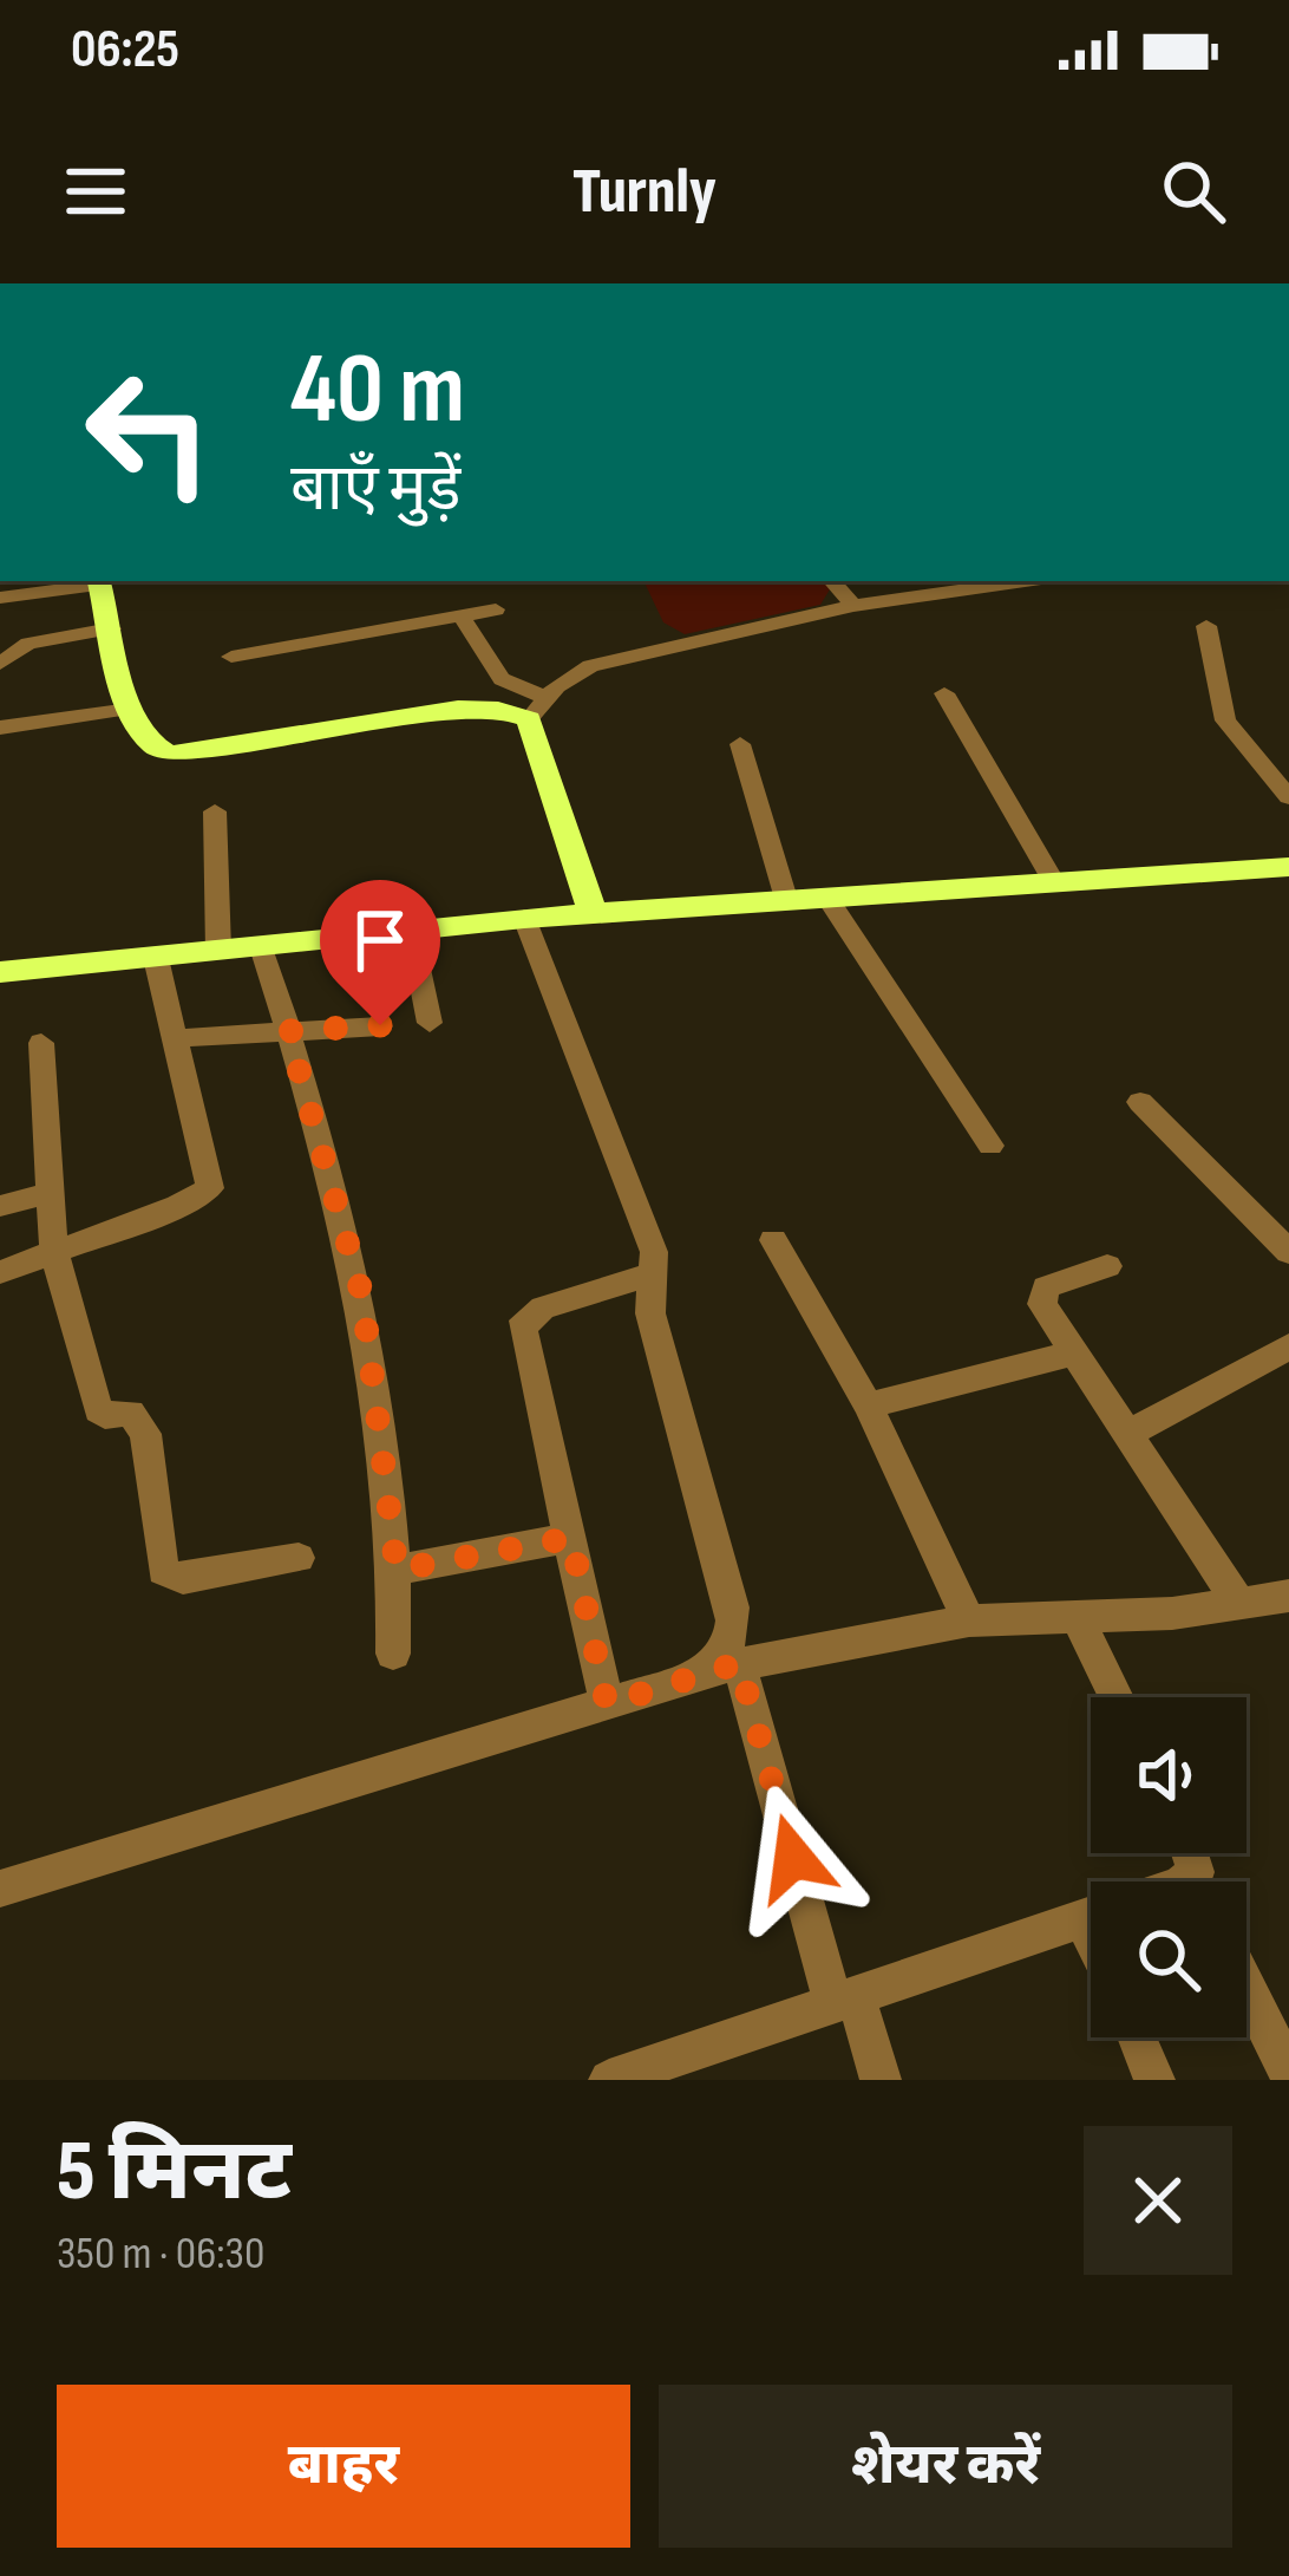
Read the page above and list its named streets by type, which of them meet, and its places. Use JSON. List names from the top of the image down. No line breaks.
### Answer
{"page":{"status":"06:25","header":"Turnly","turn":["40 m","बाएँ मुड़ें"],"heading":["5 मिनट","350 m · 06:30"],"buttons":["बाहर","शेयर करें"]}}
